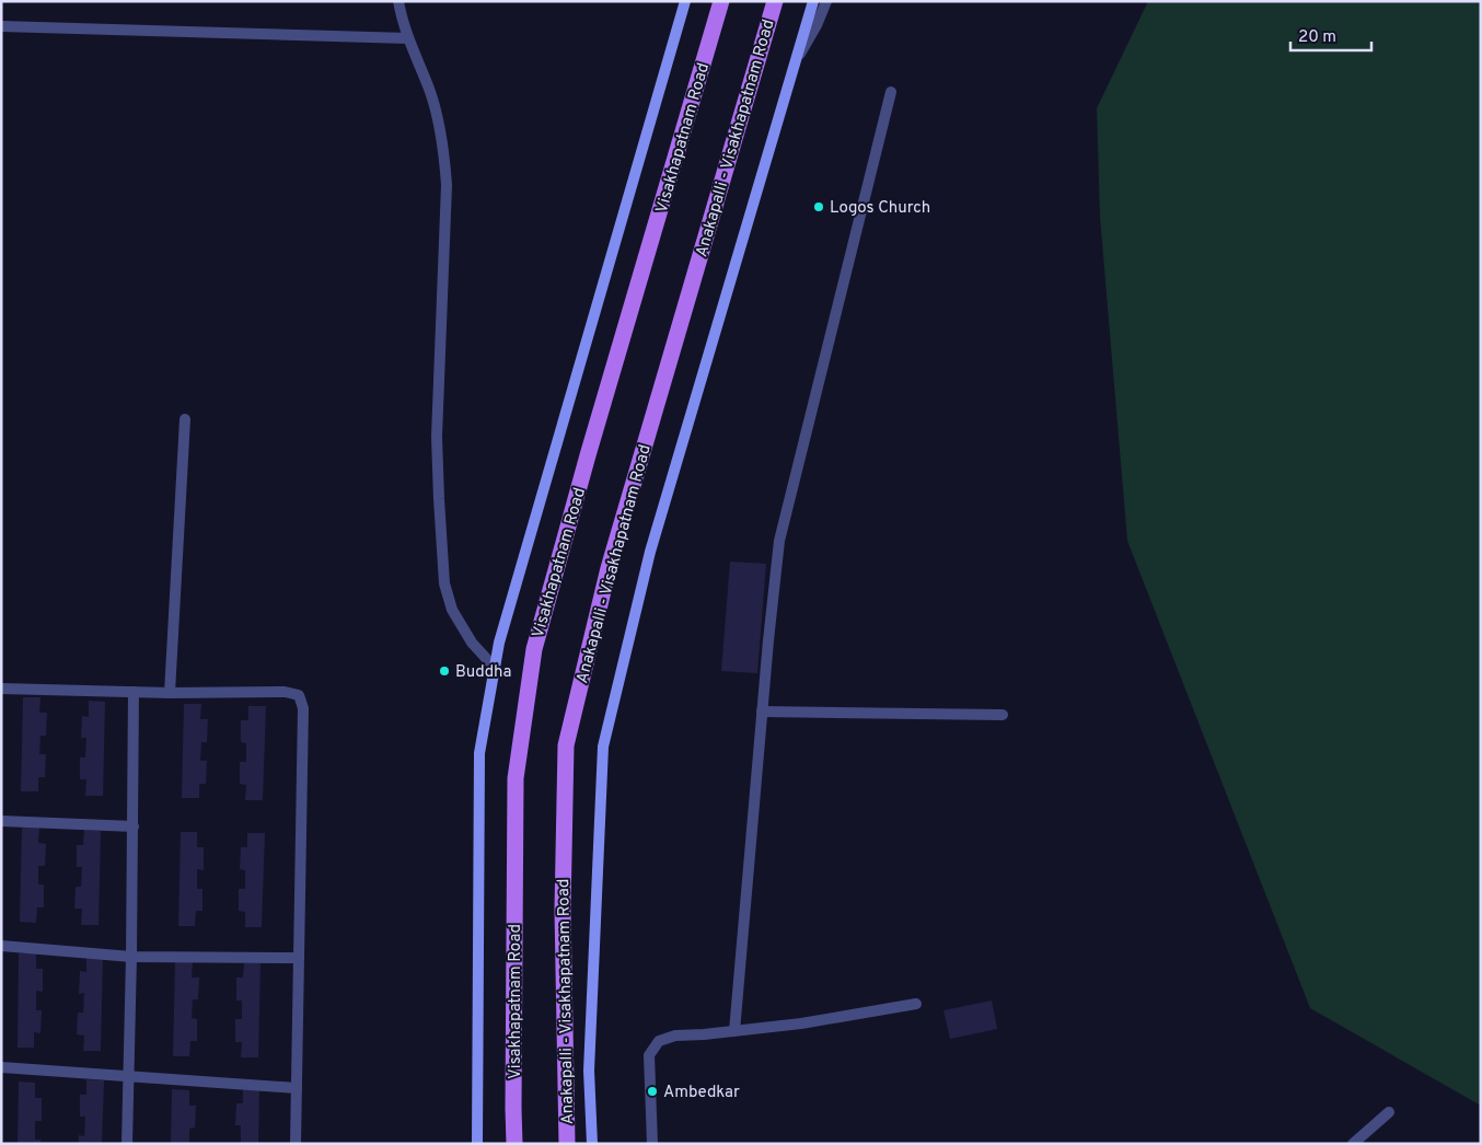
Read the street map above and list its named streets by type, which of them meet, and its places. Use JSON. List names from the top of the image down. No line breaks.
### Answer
{"streets":{"main road":["Visakhapatnam Road","Anakapalli - Visakhapatnam Road"]},"places":["Logos Church","Buddha","Ambedkar"],"scale_bar":"20 m"}
